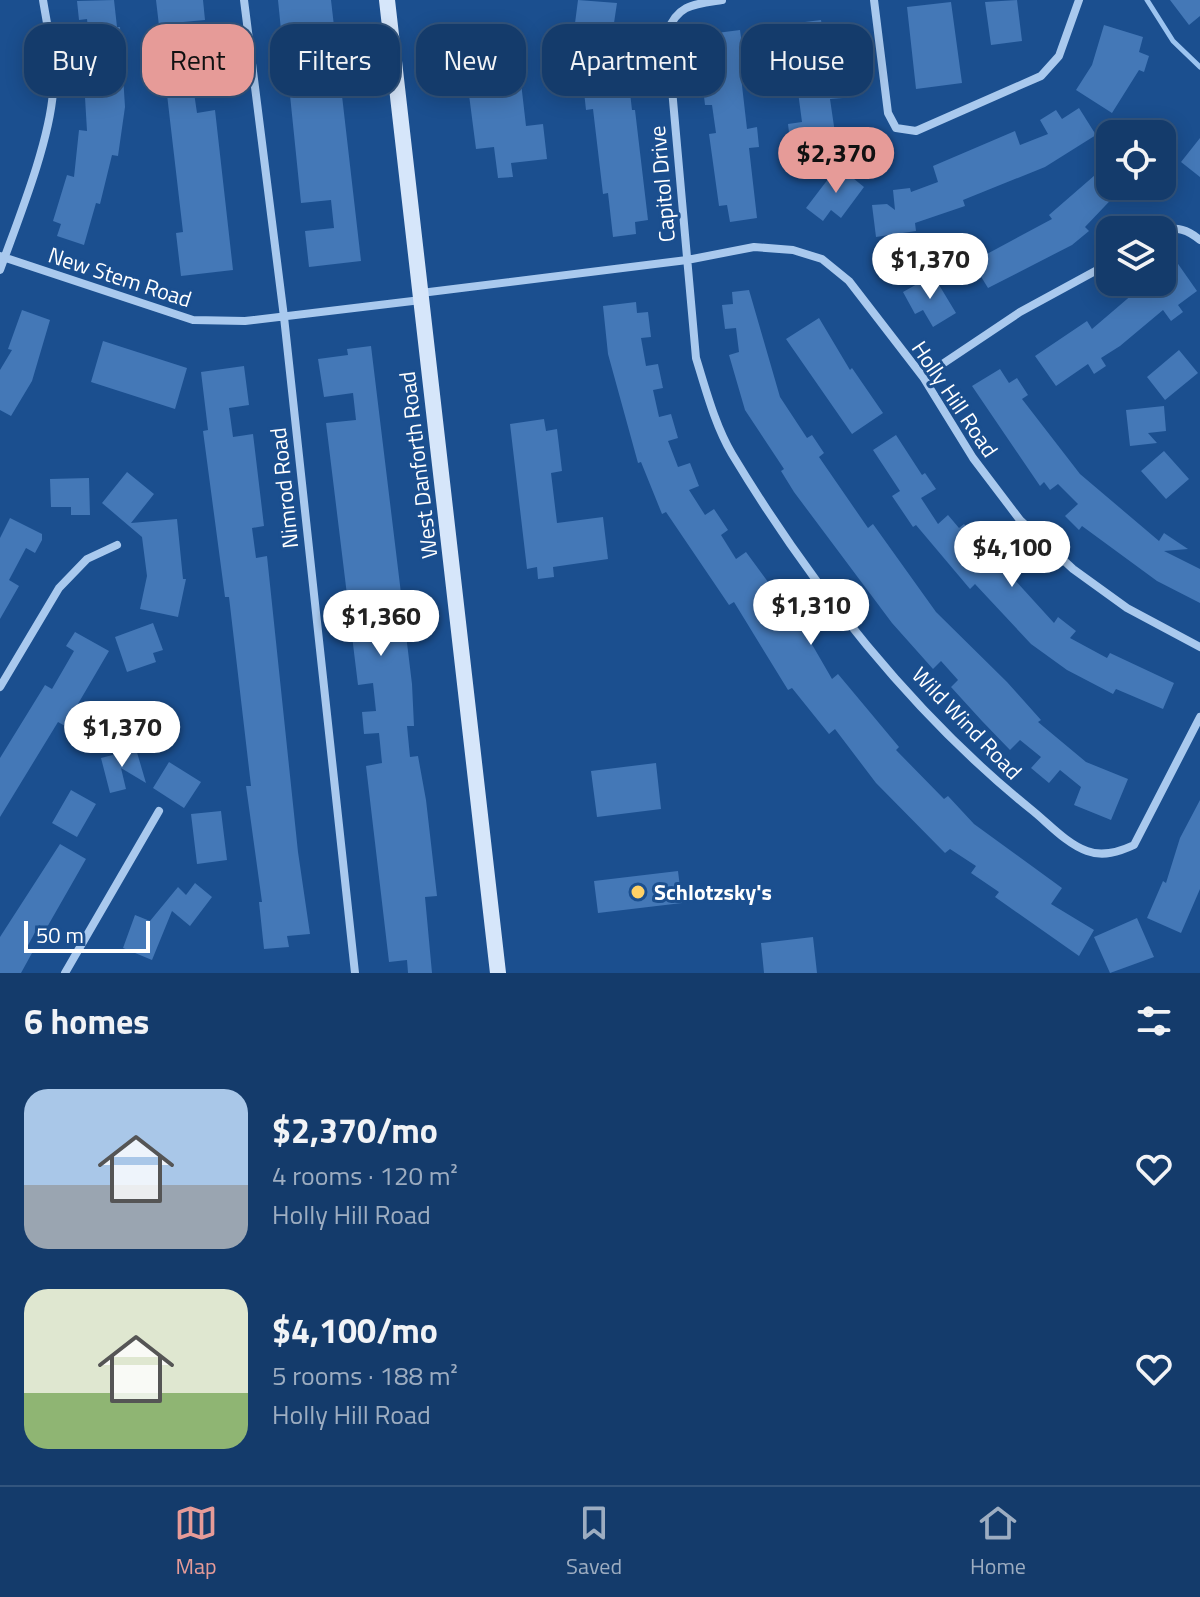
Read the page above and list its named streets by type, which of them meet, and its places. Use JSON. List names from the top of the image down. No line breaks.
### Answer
{"streets":{"main road":["West Danforth Road"],"street":["Capitol Drive","New Stem Road","Holly Hill Road","Nimrod Road","Wild Wind Road"]},"crossings":[["Capitol Drive","Holly Hill Road"],["Capitol Drive","Wild Wind Road"],["New Stem Road","Holly Hill Road"],["New Stem Road","West Danforth Road"],["New Stem Road","Nimrod Road"],["Holly Hill Road","West Danforth Road"],["Holly Hill Road","Wild Wind Road"]],"places":["Schlotzsky's"],"scale_bar":"50 m","page":{"chip":["Buy","Rent","Filters","New","Apartment","House"],"price":["$2,370","$1,370","$4,100","$1,310","$1,360","$1,370"],"scale":"50 m","heading":"6 homes","list":[{"name":"$2,370/mo","note":"4 rooms · 120 m² · Holly Hill Road"},{"name":"$4,100/mo","note":"5 rooms · 188 m² · Holly Hill Road"}],"tabs":["Map","Saved","Home"]}}
